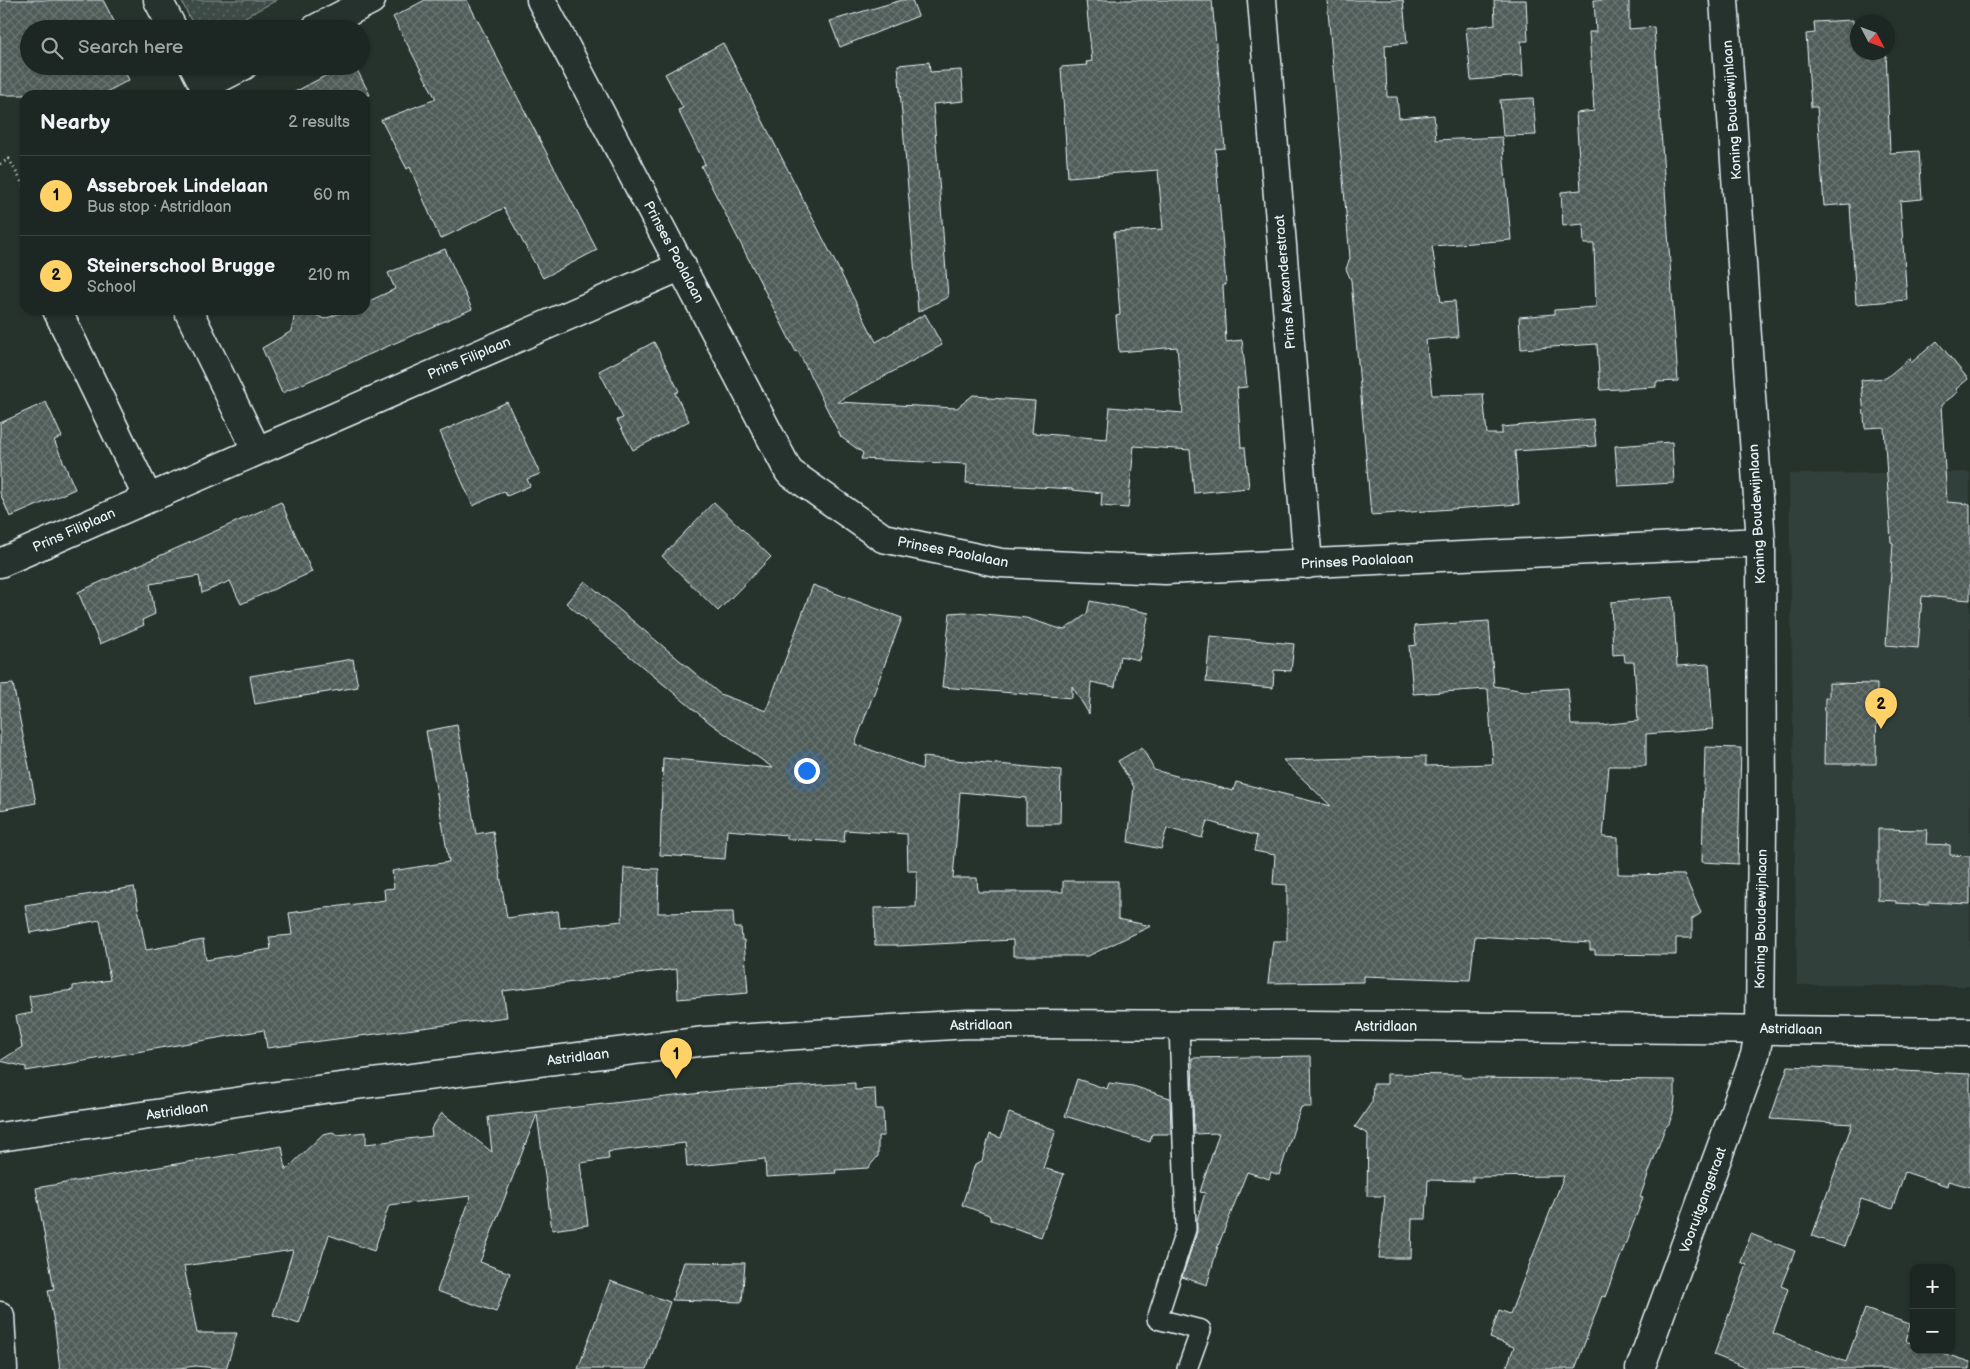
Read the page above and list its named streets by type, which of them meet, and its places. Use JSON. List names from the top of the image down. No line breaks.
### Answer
{"streets":{"street":["Koning Boudewijnlaan","Prinses Paolalaan","Prins Alexanderstraat","Prins Filiplaan","Astridlaan","Vooruitgangstraat"]},"crossings":[["Koning Boudewijnlaan","Prinses Paolalaan"],["Koning Boudewijnlaan","Astridlaan"],["Koning Boudewijnlaan","Vooruitgangstraat"],["Prinses Paolalaan","Prins Alexanderstraat"],["Prinses Paolalaan","Prins Filiplaan"],["Astridlaan","Vooruitgangstraat"]],"north":"bottom right","page":{"search":"Search here","heading":["Nearby","2 results"],"list":[{"mark":"1","name":"Assebroek Lindelaan","note":"Bus stop · Astridlaan","value":"60 m"},{"mark":"2","name":"Steinerschool Brugge","note":"School","value":"210 m"}],"pins":["2","1"],"map_buttons":["+","−"]}}
